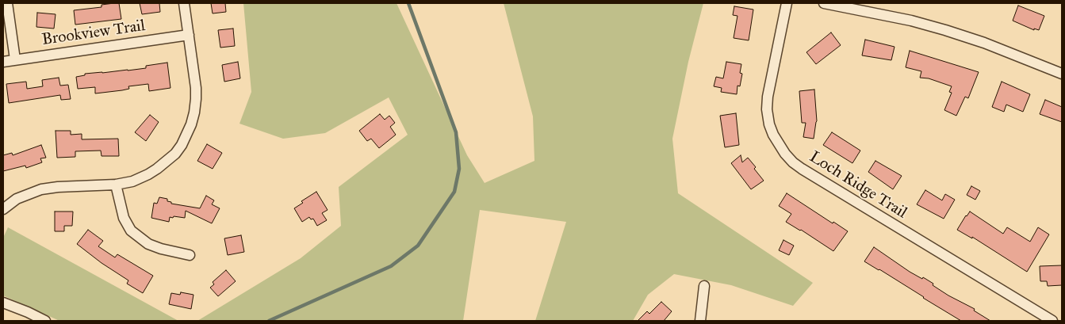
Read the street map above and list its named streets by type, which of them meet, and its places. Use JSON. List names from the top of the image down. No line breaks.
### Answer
{"streets":{"street":["Brookview Trail","Loch Ridge Trail"]}}
